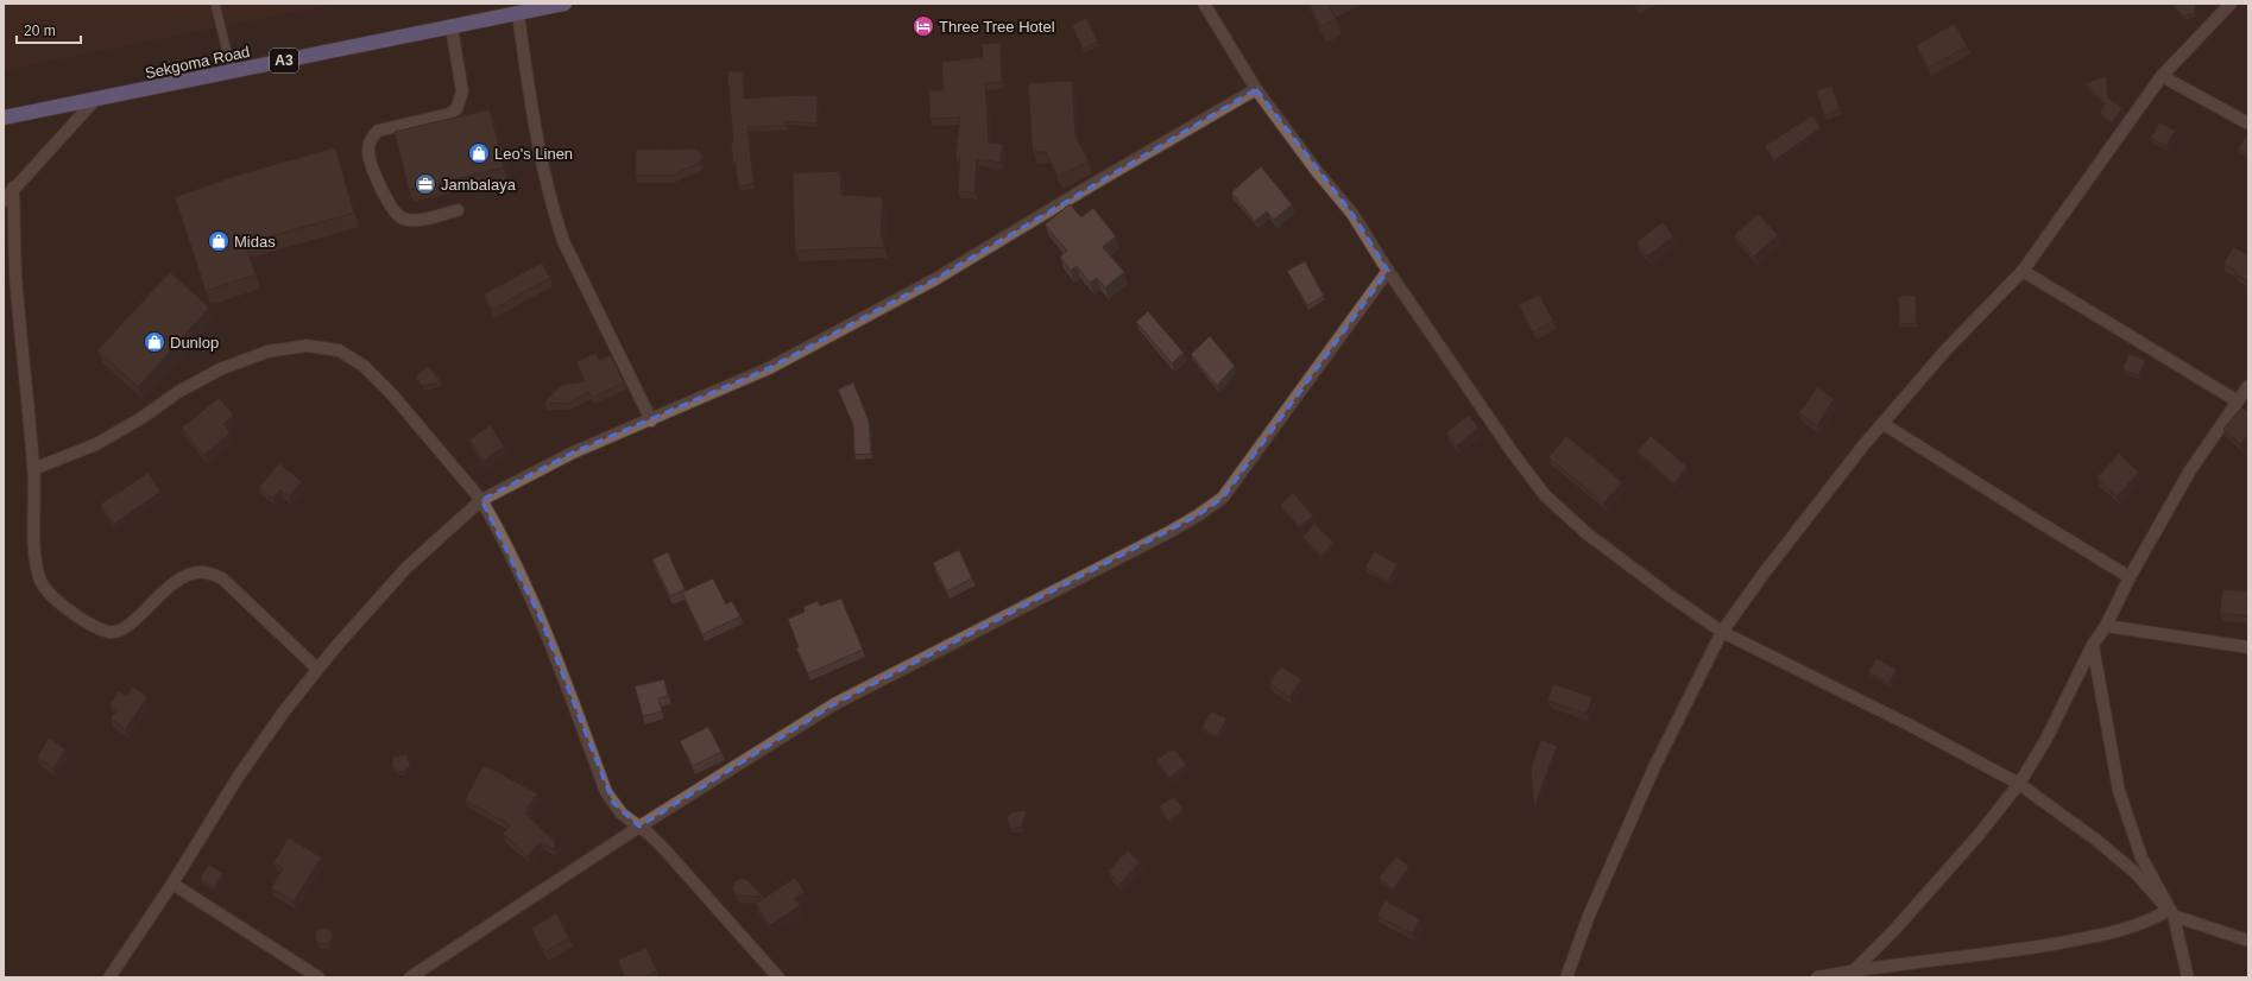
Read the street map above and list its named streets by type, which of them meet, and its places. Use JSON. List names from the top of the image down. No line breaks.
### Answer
{"streets":{"highway":["A3","Sekgoma Road"]},"places":{"hotel":["Three Tree Hotel"],"shop":["Leo's Linen","Midas","Dunlop"],"office":["Jambalaya"]},"scale_bar":"20 m"}
